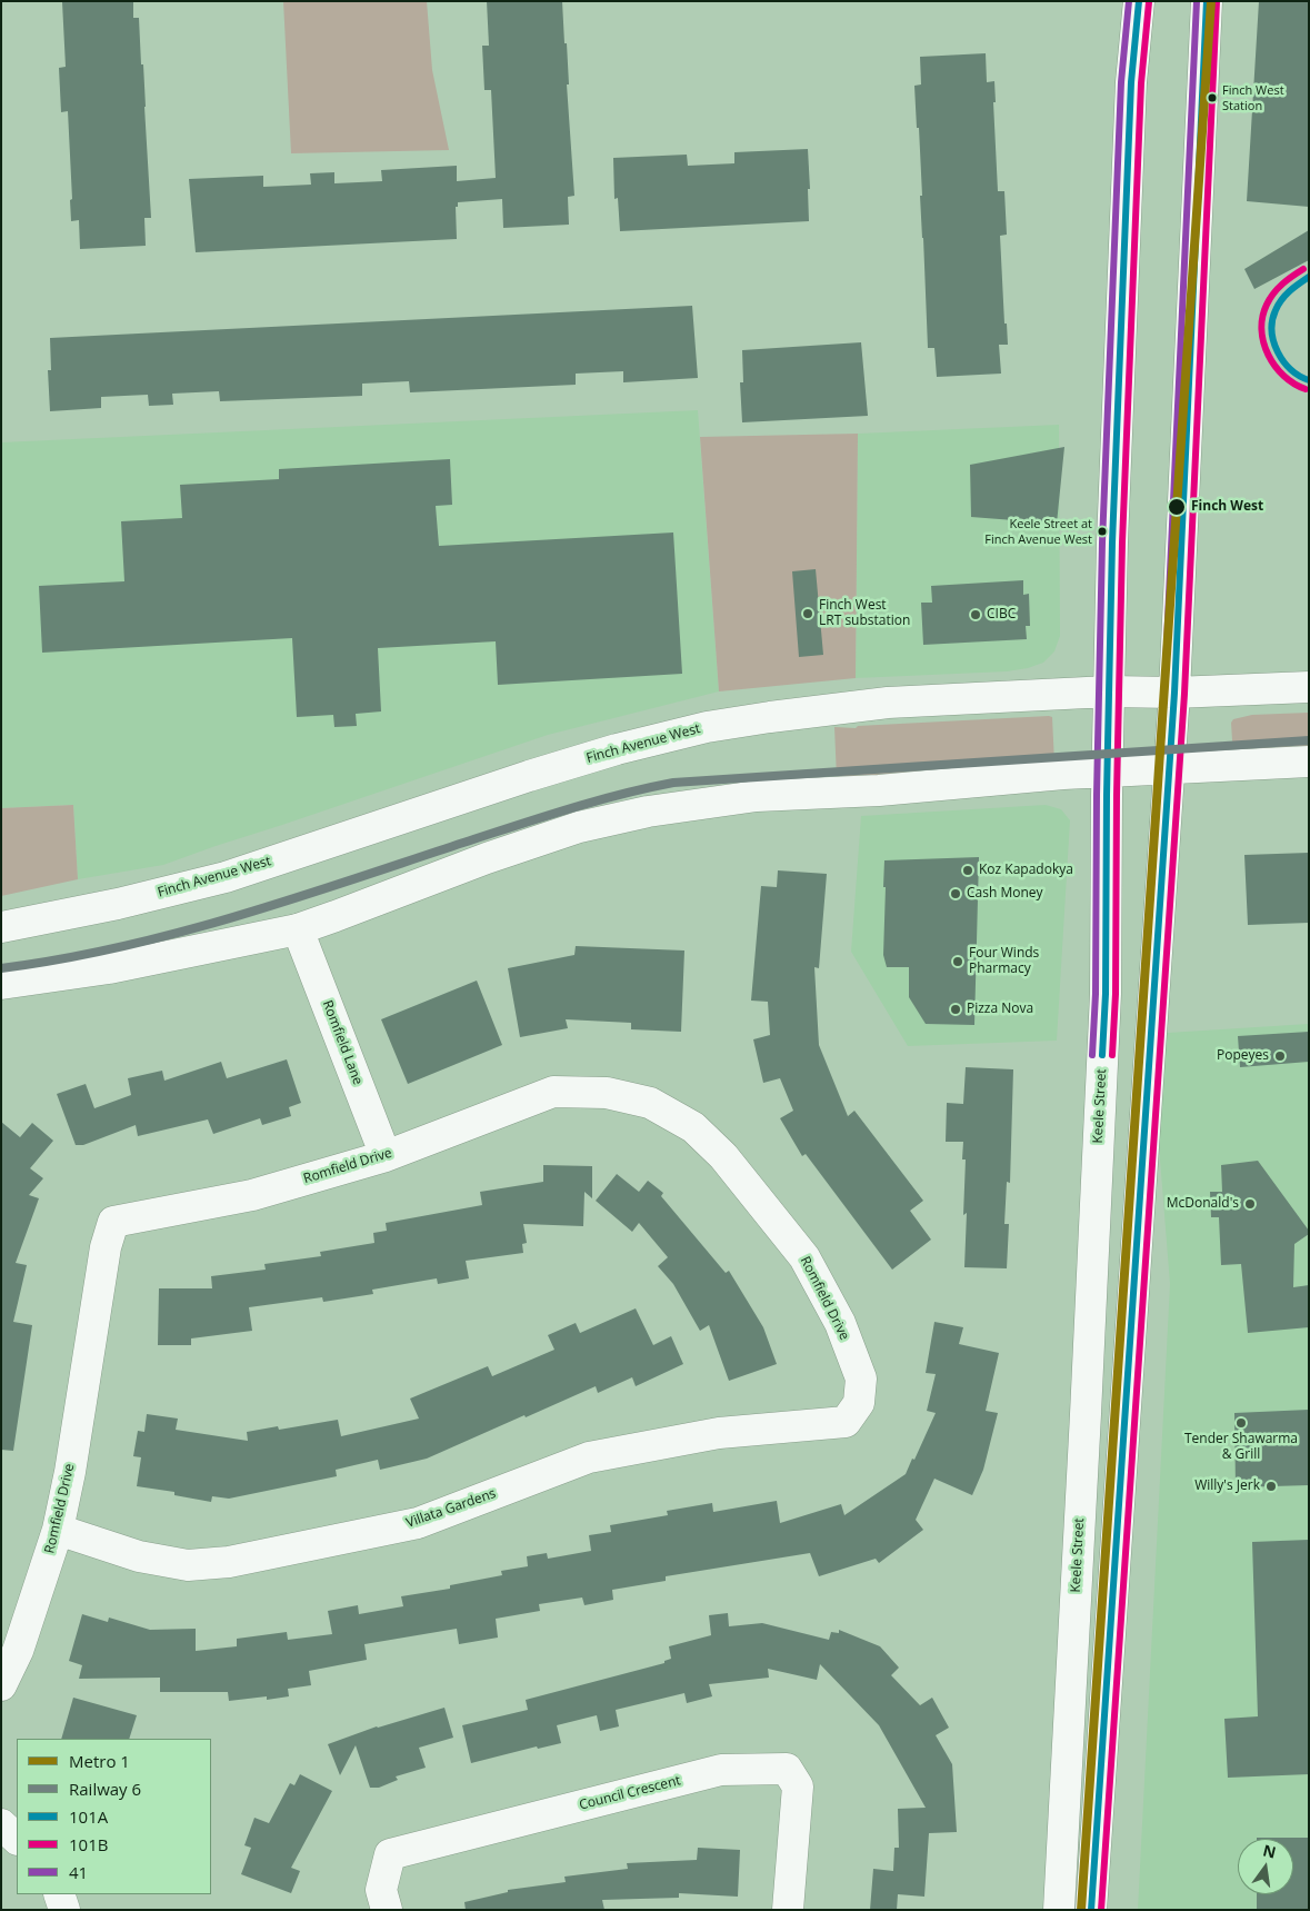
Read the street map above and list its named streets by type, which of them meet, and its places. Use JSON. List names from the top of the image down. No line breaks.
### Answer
{"streets":{"main road":["Finch Avenue West","Romfield Lane","Keele Street","Romfield Drive","Villata Gardens","Council Crescent"]},"crossings":[["Finch Avenue West","Keele Street"],["Romfield Lane","Romfield Drive"],["Romfield Drive","Villata Gardens"]],"places":["Finch West Station","Finch West","Keele Street at Finch Avenue West","Finch West LRT substation","CIBC","Koz Kapadokya","Cash Money","Four Winds Pharmacy","Pizza Nova","Popeyes","McDonald's","Tender Shawarma & Grill","Willy's Jerk"],"lines":["metro line 1","transit line 101A","transit line 101B","transit line 41","rail line 6"],"legend":["Metro 1","Railway 6","101A","101B","41"],"north":"top"}
